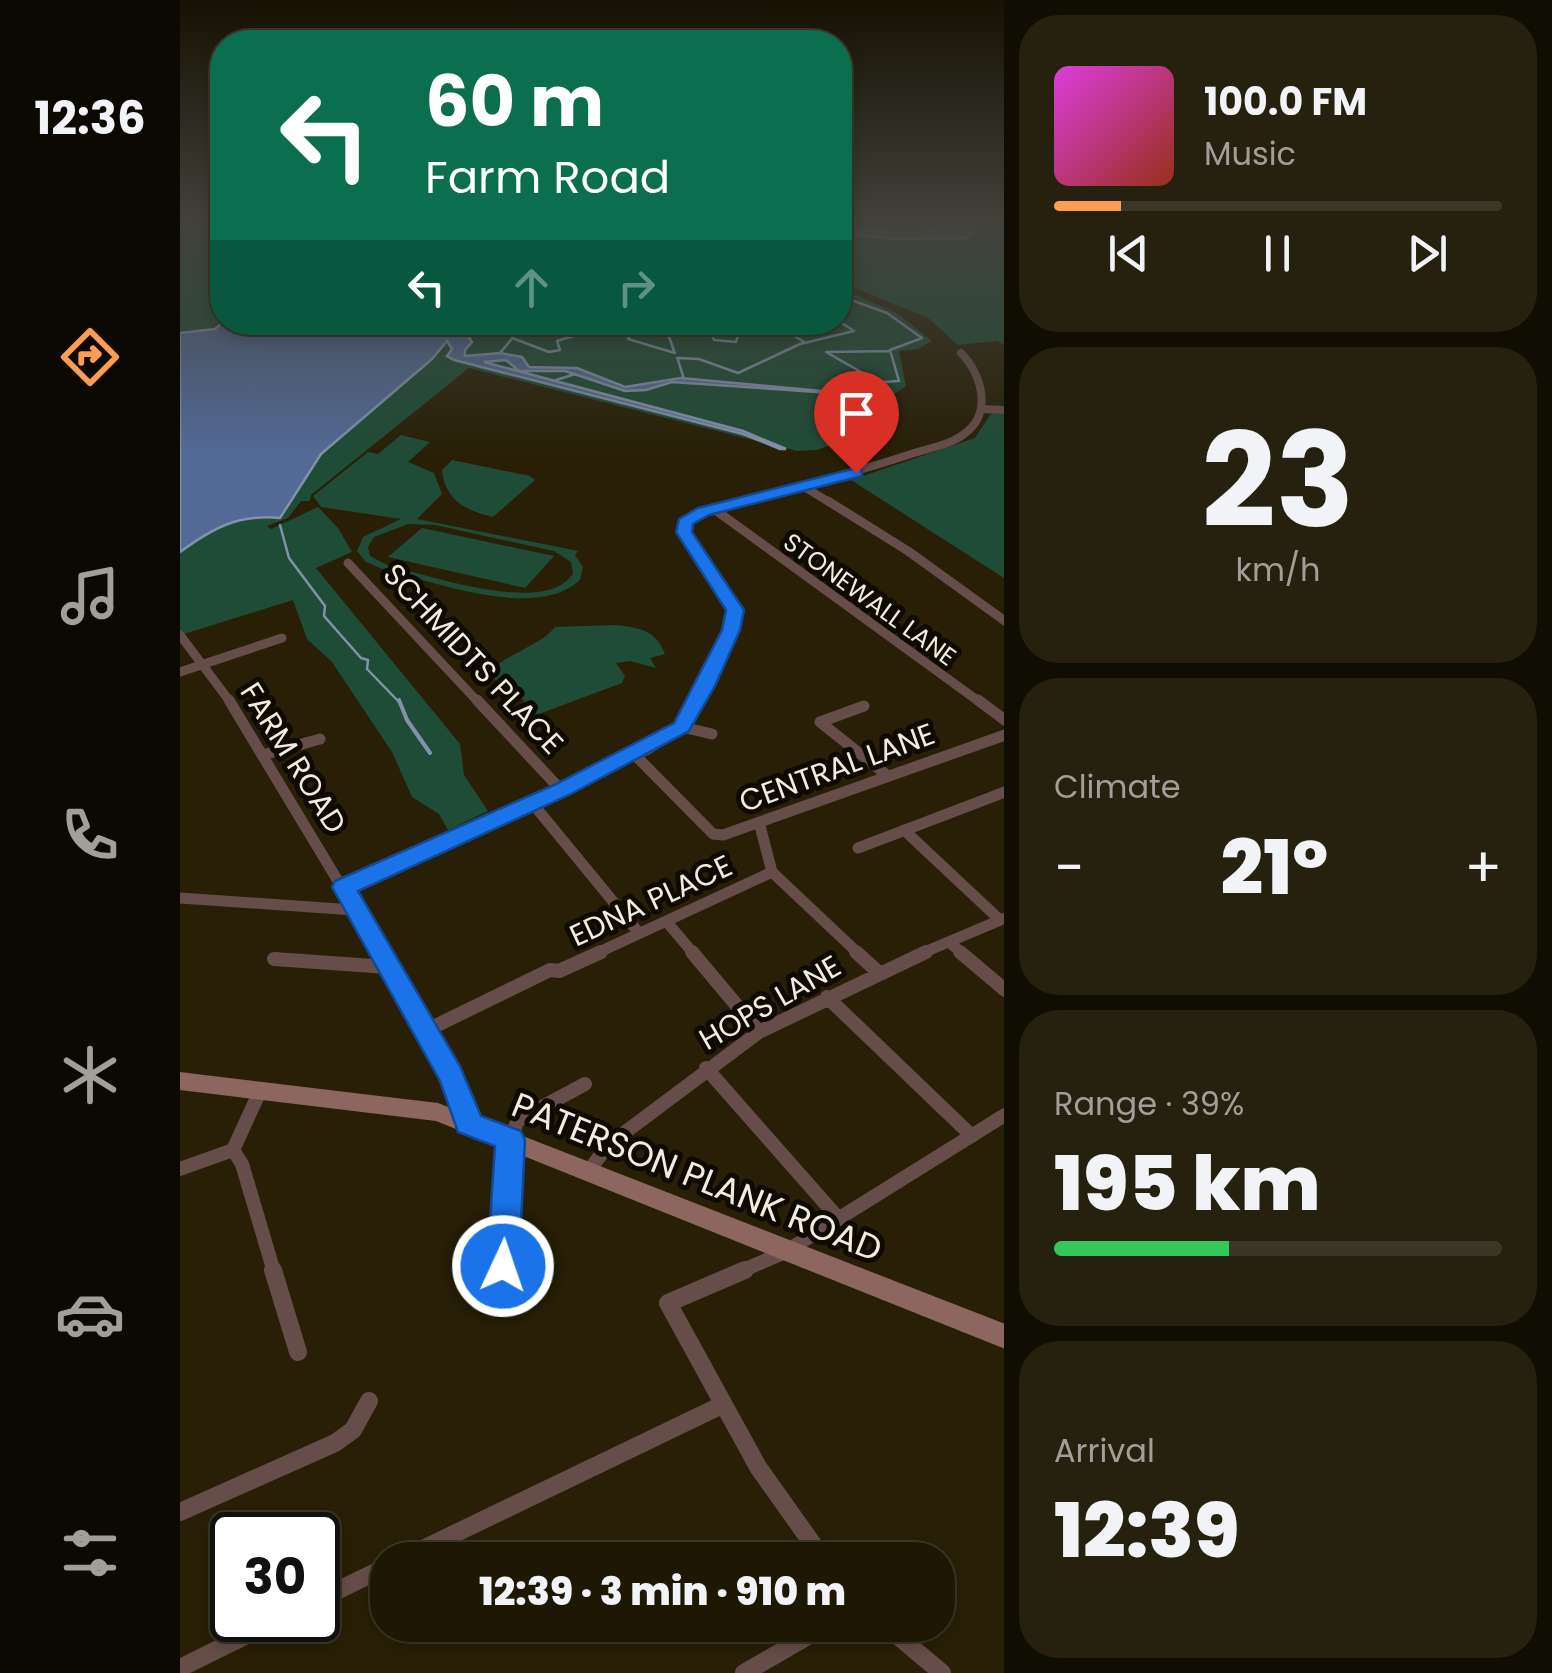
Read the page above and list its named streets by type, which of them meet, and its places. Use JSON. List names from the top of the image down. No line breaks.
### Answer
{"streets":{"street":["STONEWALL LANE","SCHMIDTS PLACE","FARM ROAD","CENTRAL LANE","EDNA PLACE","HOPS LANE","PATERSON PLANK ROAD"]},"crossings":[["SCHMIDTS PLACE","EDNA PLACE"],["FARM ROAD","EDNA PLACE"],["FARM ROAD","PATERSON PLANK ROAD"],["HOPS LANE","PATERSON PLANK ROAD"]],"page":{"tabs":"12:36","turn":["60 m","Farm Road"],"song":["100.0 FM","Music"],"tile":[["23","km/h"],"Climate",["Range · 39%","195 km"],["Arrival","12:39"]],"heat":["−","21°","+"],"limit":"30","trip":"12:39 · 3 min · 910 m"}}
